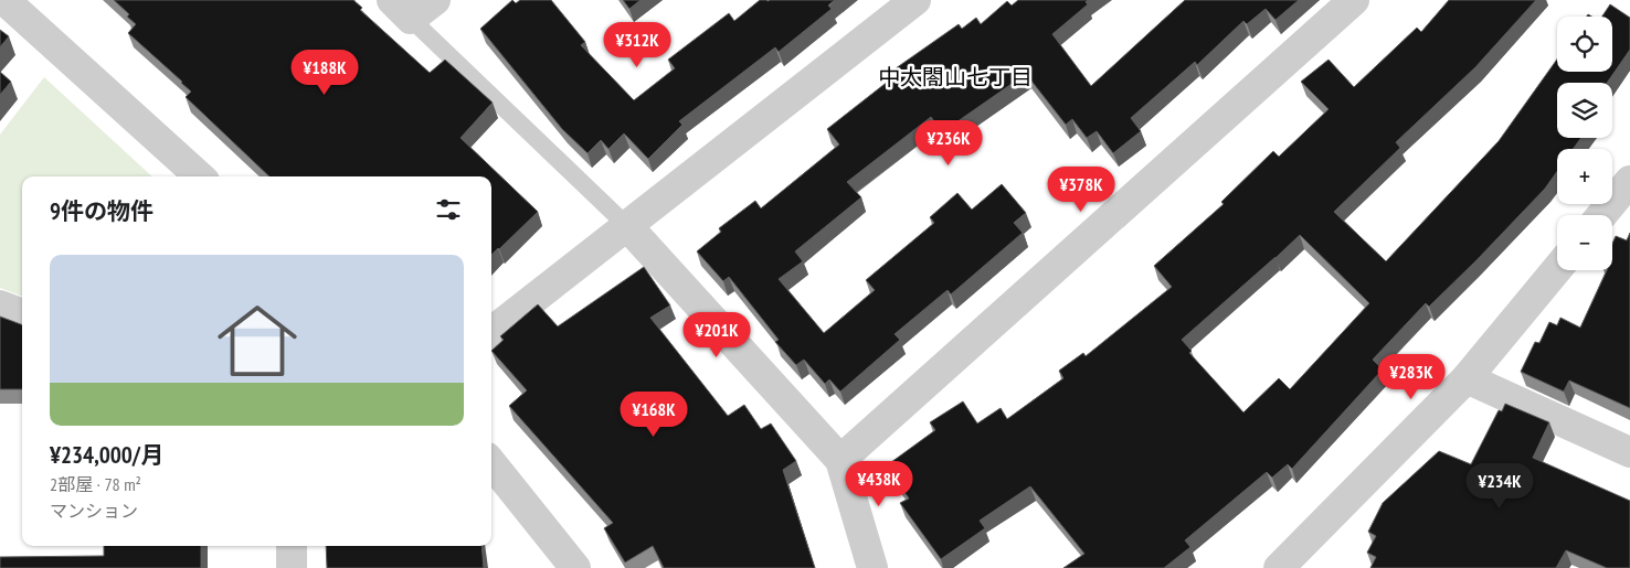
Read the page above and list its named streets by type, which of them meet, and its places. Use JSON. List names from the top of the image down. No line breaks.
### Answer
{"districts":["中太閤山七丁目"],"page":{"map_buttons":["+","−"],"price":["¥312K","¥188K","¥236K","¥378K","¥201K","¥283K","¥168K","¥438K","¥234K"],"heading":"9件の物件","list":[{"name":"¥234,000/月","note":"2部屋 · 78 m² · マンション"}]}}
